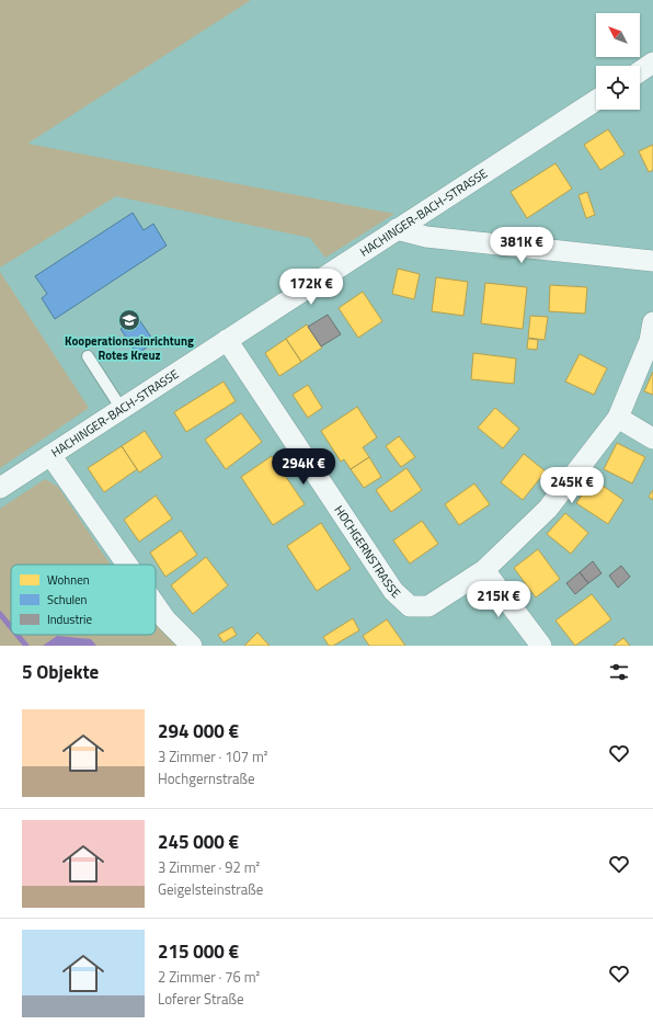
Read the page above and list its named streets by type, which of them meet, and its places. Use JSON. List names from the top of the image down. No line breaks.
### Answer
{"streets":{"street":["HACHINGER-BACH-STRASSE","HOCHGERNSTRASSE"]},"crossings":[["HACHINGER-BACH-STRASSE","HOCHGERNSTRASSE"]],"places":{"school or university":["Kooperationseinrichtung Rotes Kreuz"]},"legend":["Wohnen","Schulen","Industrie"],"north":"top left","page":{"price":["381K €","172K €","294K €","245K €","215K €"],"heading":"5 Objekte","list":[{"name":"294 000 €","note":"3 Zimmer · 107 m² · Hochgernstraße"},{"name":"245 000 €","note":"3 Zimmer · 92 m² · Geigelsteinstraße"},{"name":"215 000 €","note":"2 Zimmer · 76 m² · Loferer Straße"}]}}
